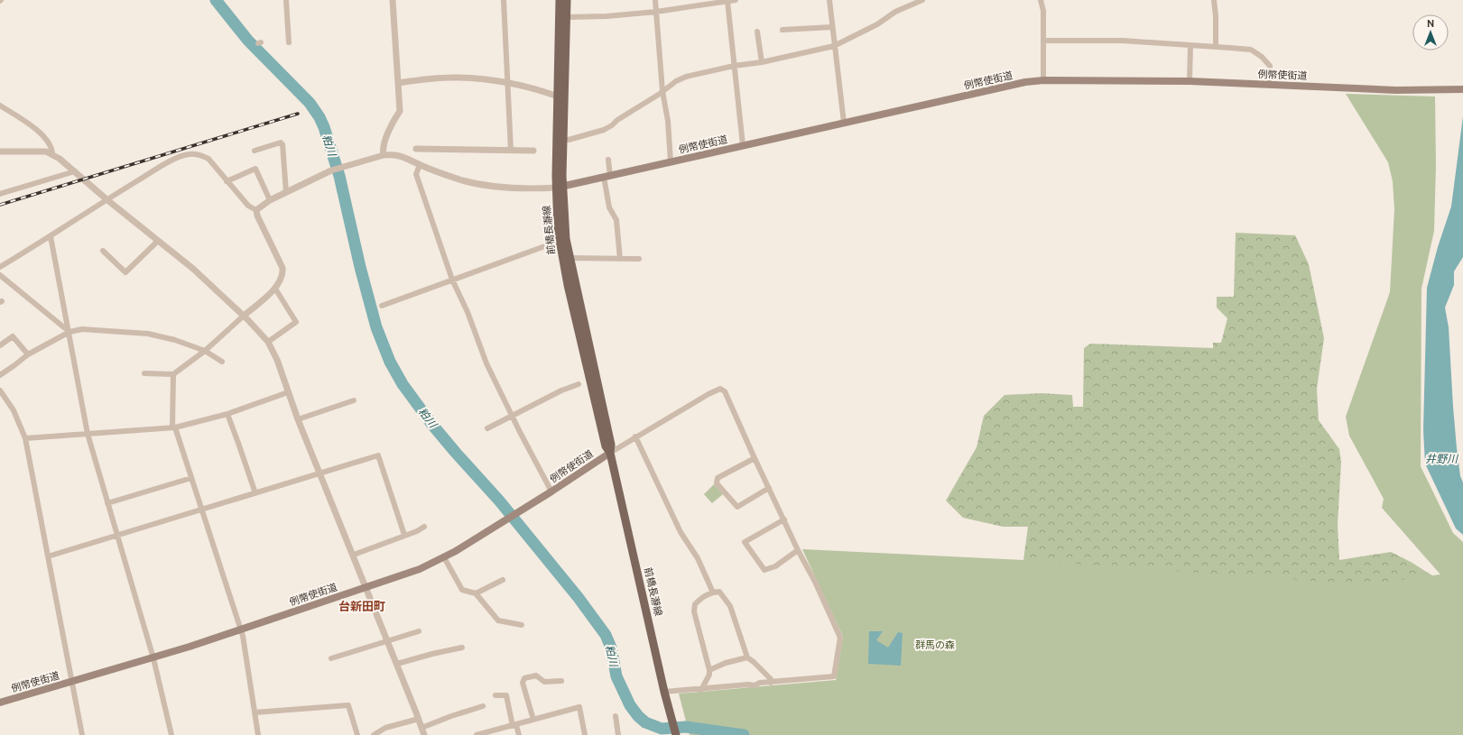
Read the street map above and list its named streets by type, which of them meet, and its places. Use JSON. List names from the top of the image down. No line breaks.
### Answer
{"streets":{"main road":["例幣使街道","前橋長瀞線"]},"crossings":[["例幣使街道","前橋長瀞線"]],"districts":["台新田町"],"water":["粕川","井野川"],"parks":["群馬の森"],"north":"top"}
